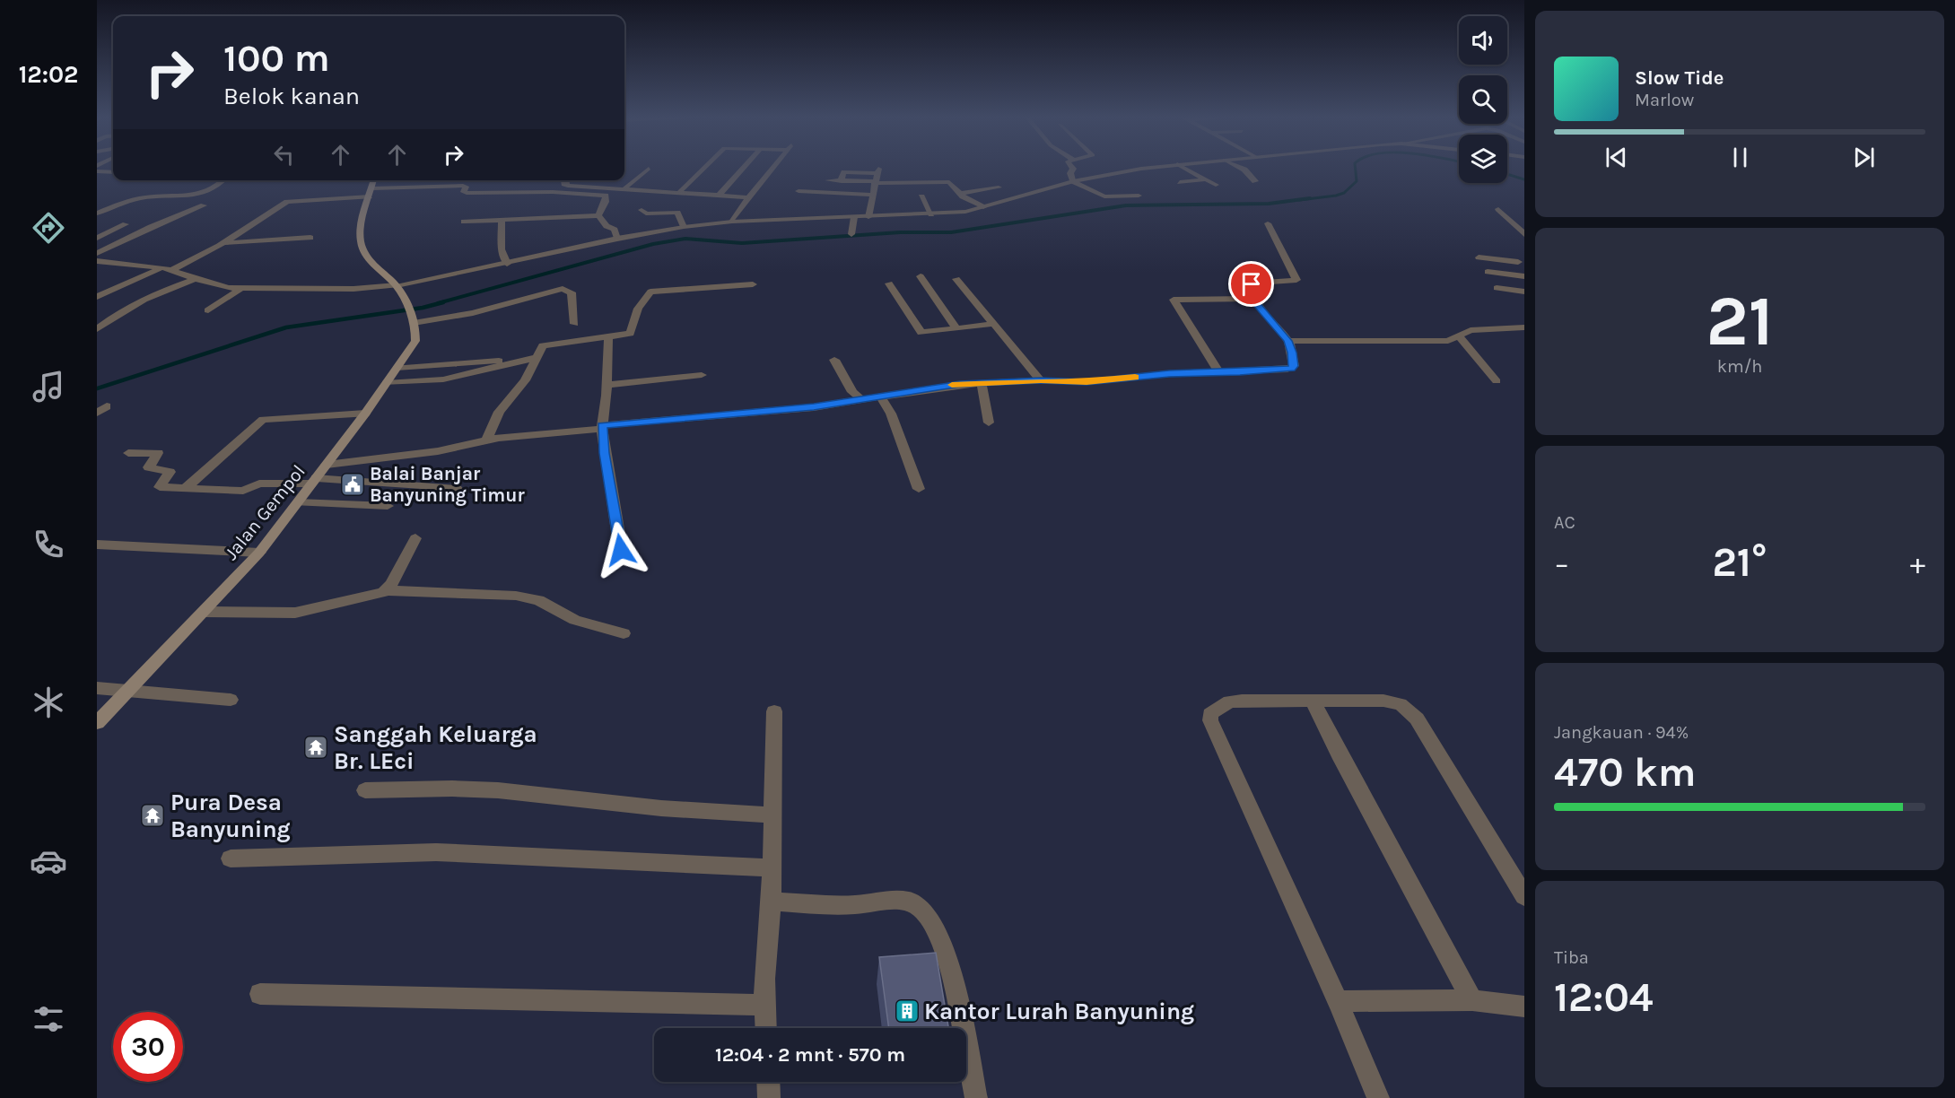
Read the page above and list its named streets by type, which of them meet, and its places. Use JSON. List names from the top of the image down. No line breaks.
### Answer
{"streets":{"main road":["Jalan Gempol"]},"places":{"public building":["Balai Banjar Banyuning Timur"],"temple":["Sanggah Keluarga Br. LEci","Pura Desa Banyuning"],"building":["Kantor Lurah Banyuning"]},"page":{"tabs":"12:02","turn":["100 m","Belok kanan"],"song":["Slow Tide","Marlow"],"tile":[["21","km/h"],"AC",["Jangkauan · 94%","470 km"],["Tiba","12:04"]],"heat":["−","21°","+"],"limit":"30","trip":"12:04 · 2 mnt · 570 m"}}
